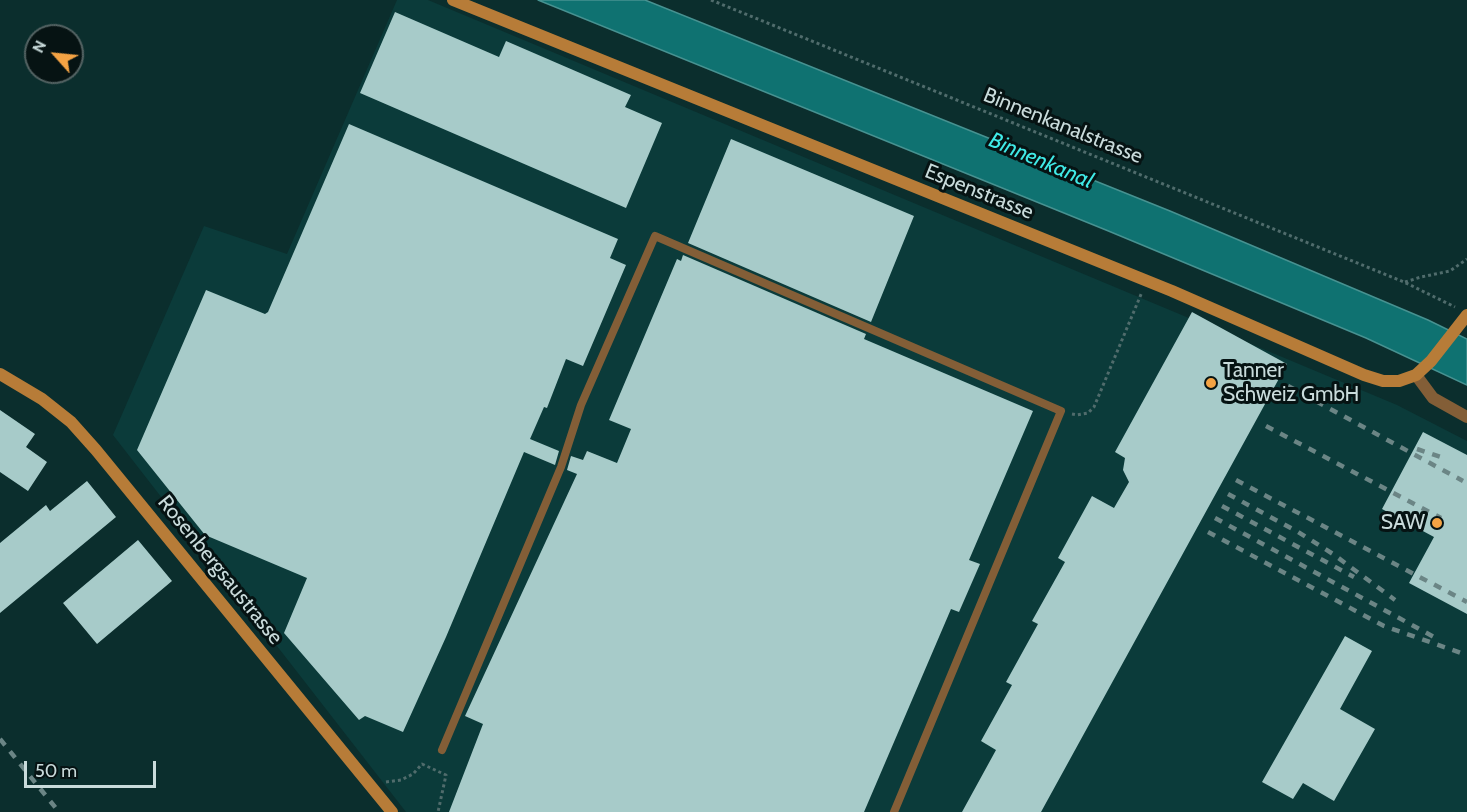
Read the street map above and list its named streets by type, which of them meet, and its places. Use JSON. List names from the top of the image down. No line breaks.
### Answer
{"streets":{"street":["Espenstrasse","Rosenbergsaustrasse"],"path":["Binnenkanalstrasse"]},"water":["Binnenkanal"],"places":["Tanner Schweiz GmbH","SAW"],"scale_bar":"50 m","north":"top left"}
